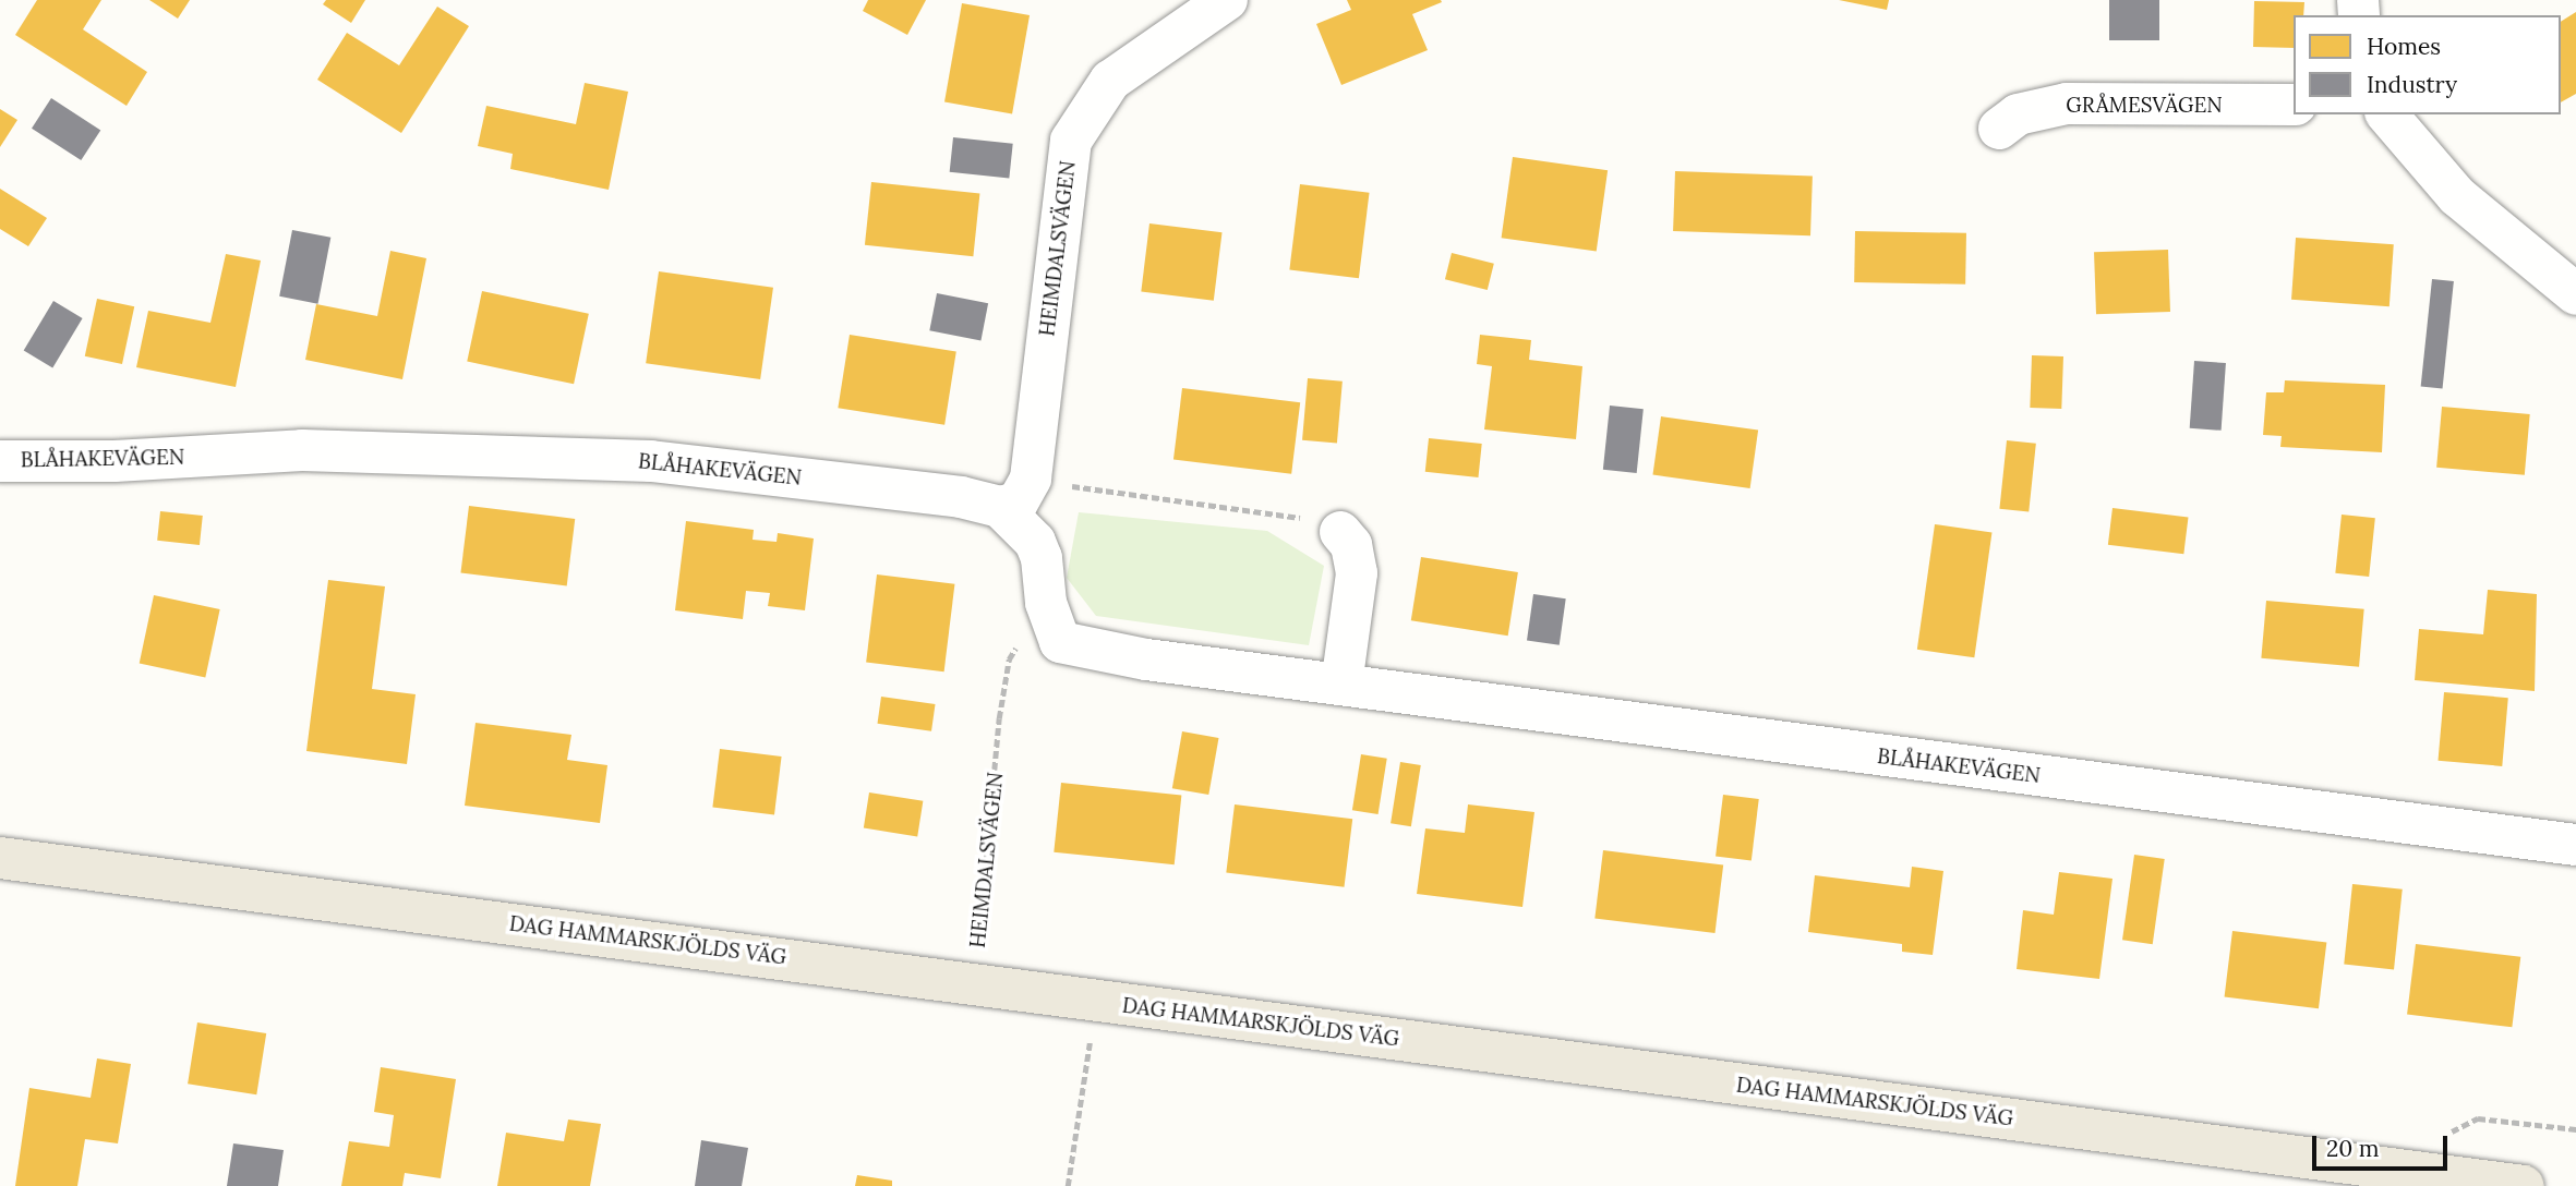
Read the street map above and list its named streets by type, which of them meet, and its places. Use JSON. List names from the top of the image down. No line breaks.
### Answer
{"streets":{"main road":["DAG HAMMARSKJÖLDS VÄG"],"street":["GRÅMESVÄGEN","HEIMDALSVÄGEN","BLÅHAKEVÄGEN"]},"crossings":[["HEIMDALSVÄGEN","BLÅHAKEVÄGEN"],["HEIMDALSVÄGEN","DAG HAMMARSKJÖLDS VÄG"]],"legend":["Homes","Industry"],"scale_bar":"20 m"}
